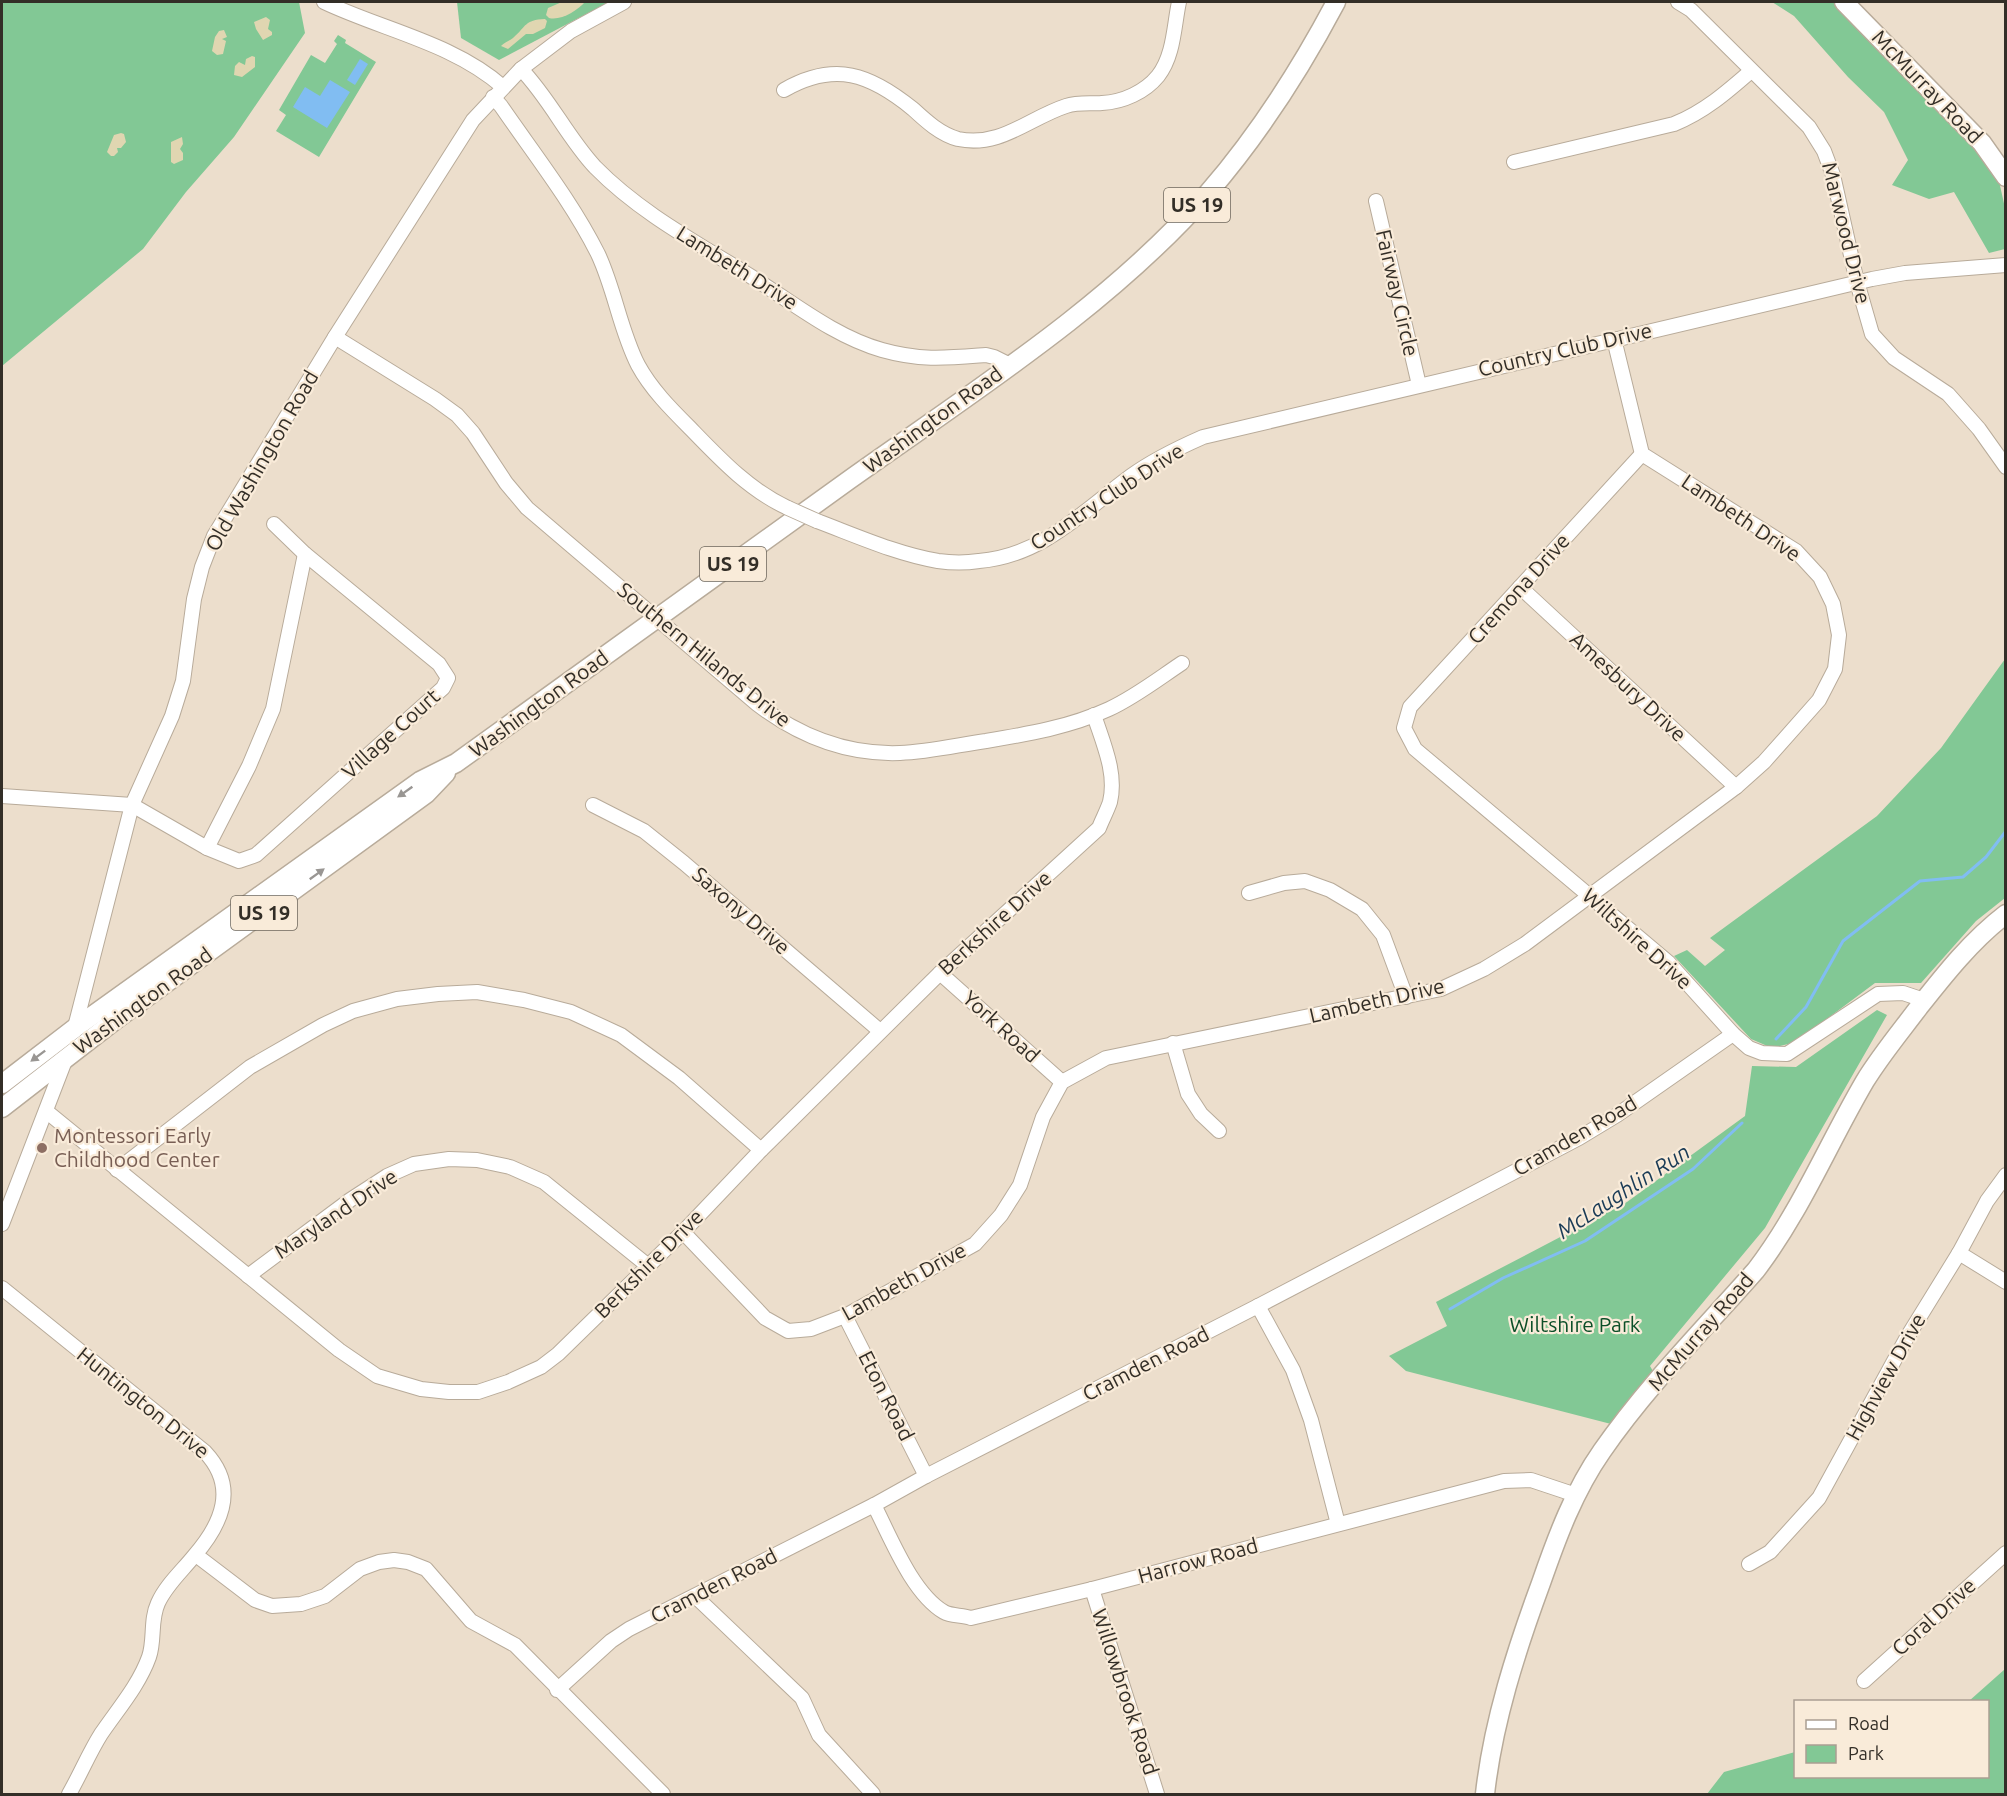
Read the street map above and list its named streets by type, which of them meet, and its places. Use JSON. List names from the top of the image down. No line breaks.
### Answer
{"streets":{"main road":["McMurray Road","US 19","Washington Road"],"street":["Marwood Drive","Lambeth Drive","Fairway Circle","Country Club Drive","Old Washington Road","Cremona Drive","Southern Hilands Drive","Amesbury Drive","Village Court","Saxony Drive","Berkshire Drive","Wiltshire Drive","York Road","Cramden Road","Maryland Drive","Highview Drive","Eton Road","Huntington Drive","Harrow Road","Coral Drive","Willowbrook Road"]},"crossings":[["McMurray Road","Wiltshire Drive"],["McMurray Road","Harrow Road"],["Marwood Drive","Country Club Drive"],["Lambeth Drive","Washington Road"],["Lambeth Drive","Old Washington Road"],["Lambeth Drive","Cremona Drive"],["Lambeth Drive","Amesbury Drive"],["Lambeth Drive","Berkshire Drive"],["Lambeth Drive","Wiltshire Drive"],["Lambeth Drive","York Road"],["Lambeth Drive","Eton Road"],["Fairway Circle","Country Club Drive"],["Country Club Drive","Old Washington Road"],["Washington Road","Old Washington Road"],["Washington Road","Southern Hilands Drive"],["Old Washington Road","Southern Hilands Drive"],["Old Washington Road","Village Court"],["Old Washington Road","Berkshire Drive"],["Cremona Drive","Amesbury Drive"],["Cremona Drive","Wiltshire Drive"],["Southern Hilands Drive","Berkshire Drive"],["Saxony Drive","Berkshire Drive"],["Berkshire Drive","York Road"],["Berkshire Drive","Maryland Drive"],["Wiltshire Drive","Cramden Road"],["Cramden Road","Eton Road"],["Cramden Road","Harrow Road"],["Harrow Road","Willowbrook Road"]],"water":["McLaughlin Run"],"parks":["Wiltshire Park"],"places":["Montessori Early Childhood Center"],"legend":["Road","Park"]}
